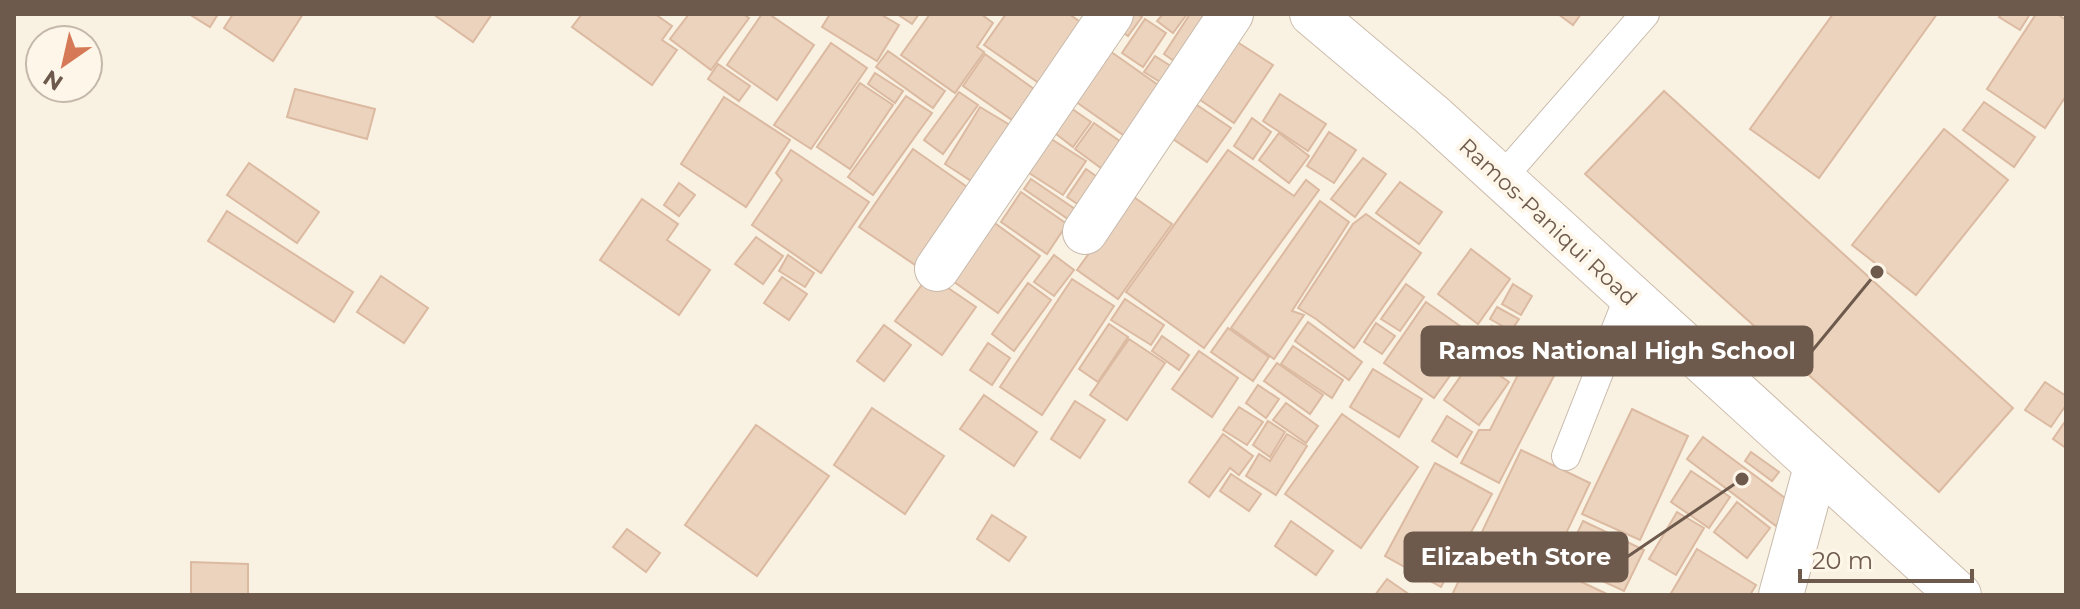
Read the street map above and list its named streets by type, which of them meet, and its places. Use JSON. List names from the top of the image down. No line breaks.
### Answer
{"streets":{"main road":["Ramos-Paniqui Road"]},"places":["Ramos National High School","Elizabeth Store"],"scale_bar":"20 m","north":"bottom left"}
